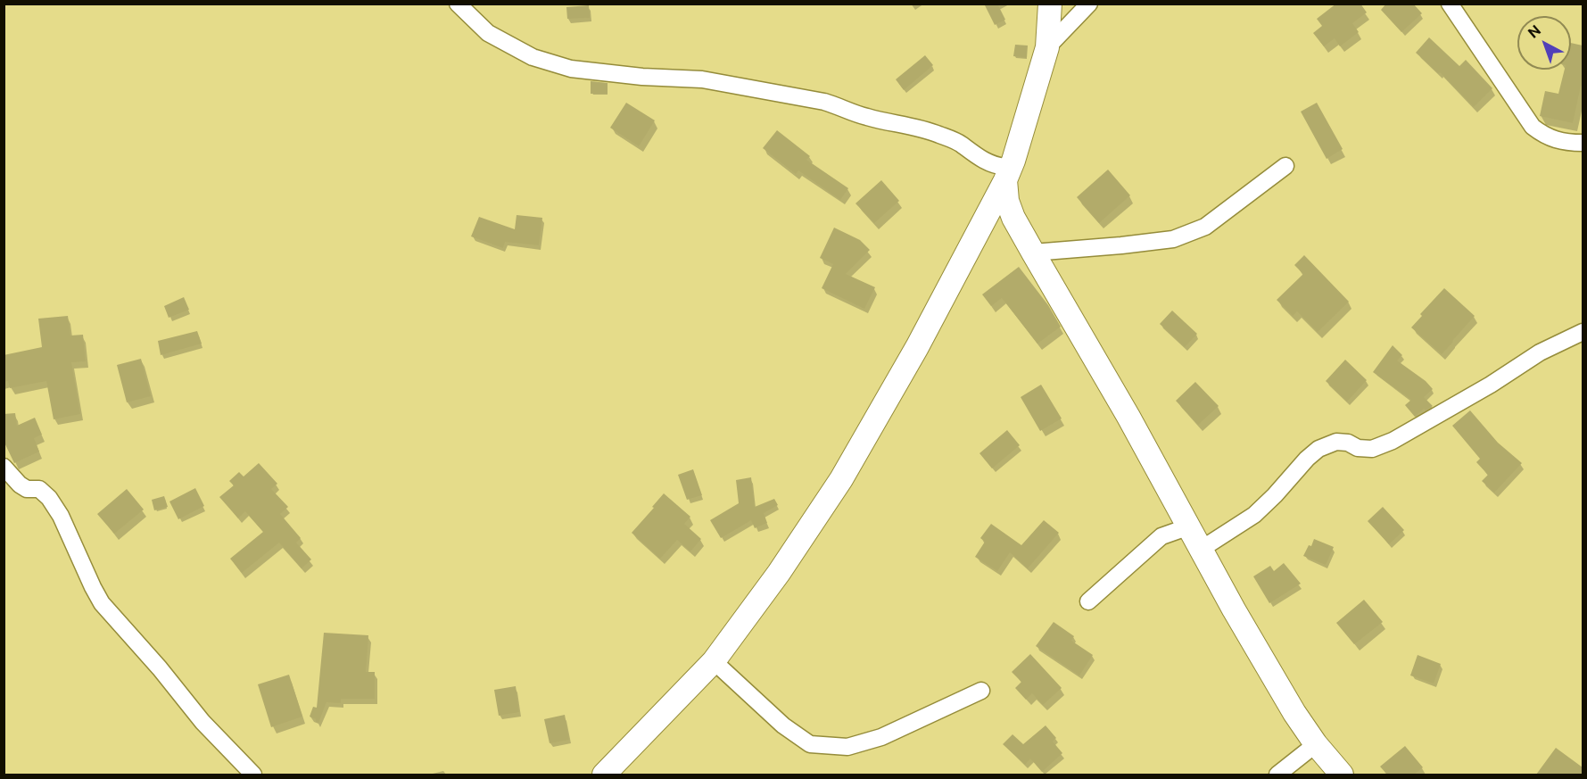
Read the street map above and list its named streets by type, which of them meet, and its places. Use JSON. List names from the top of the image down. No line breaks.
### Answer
{"north":"top left"}
